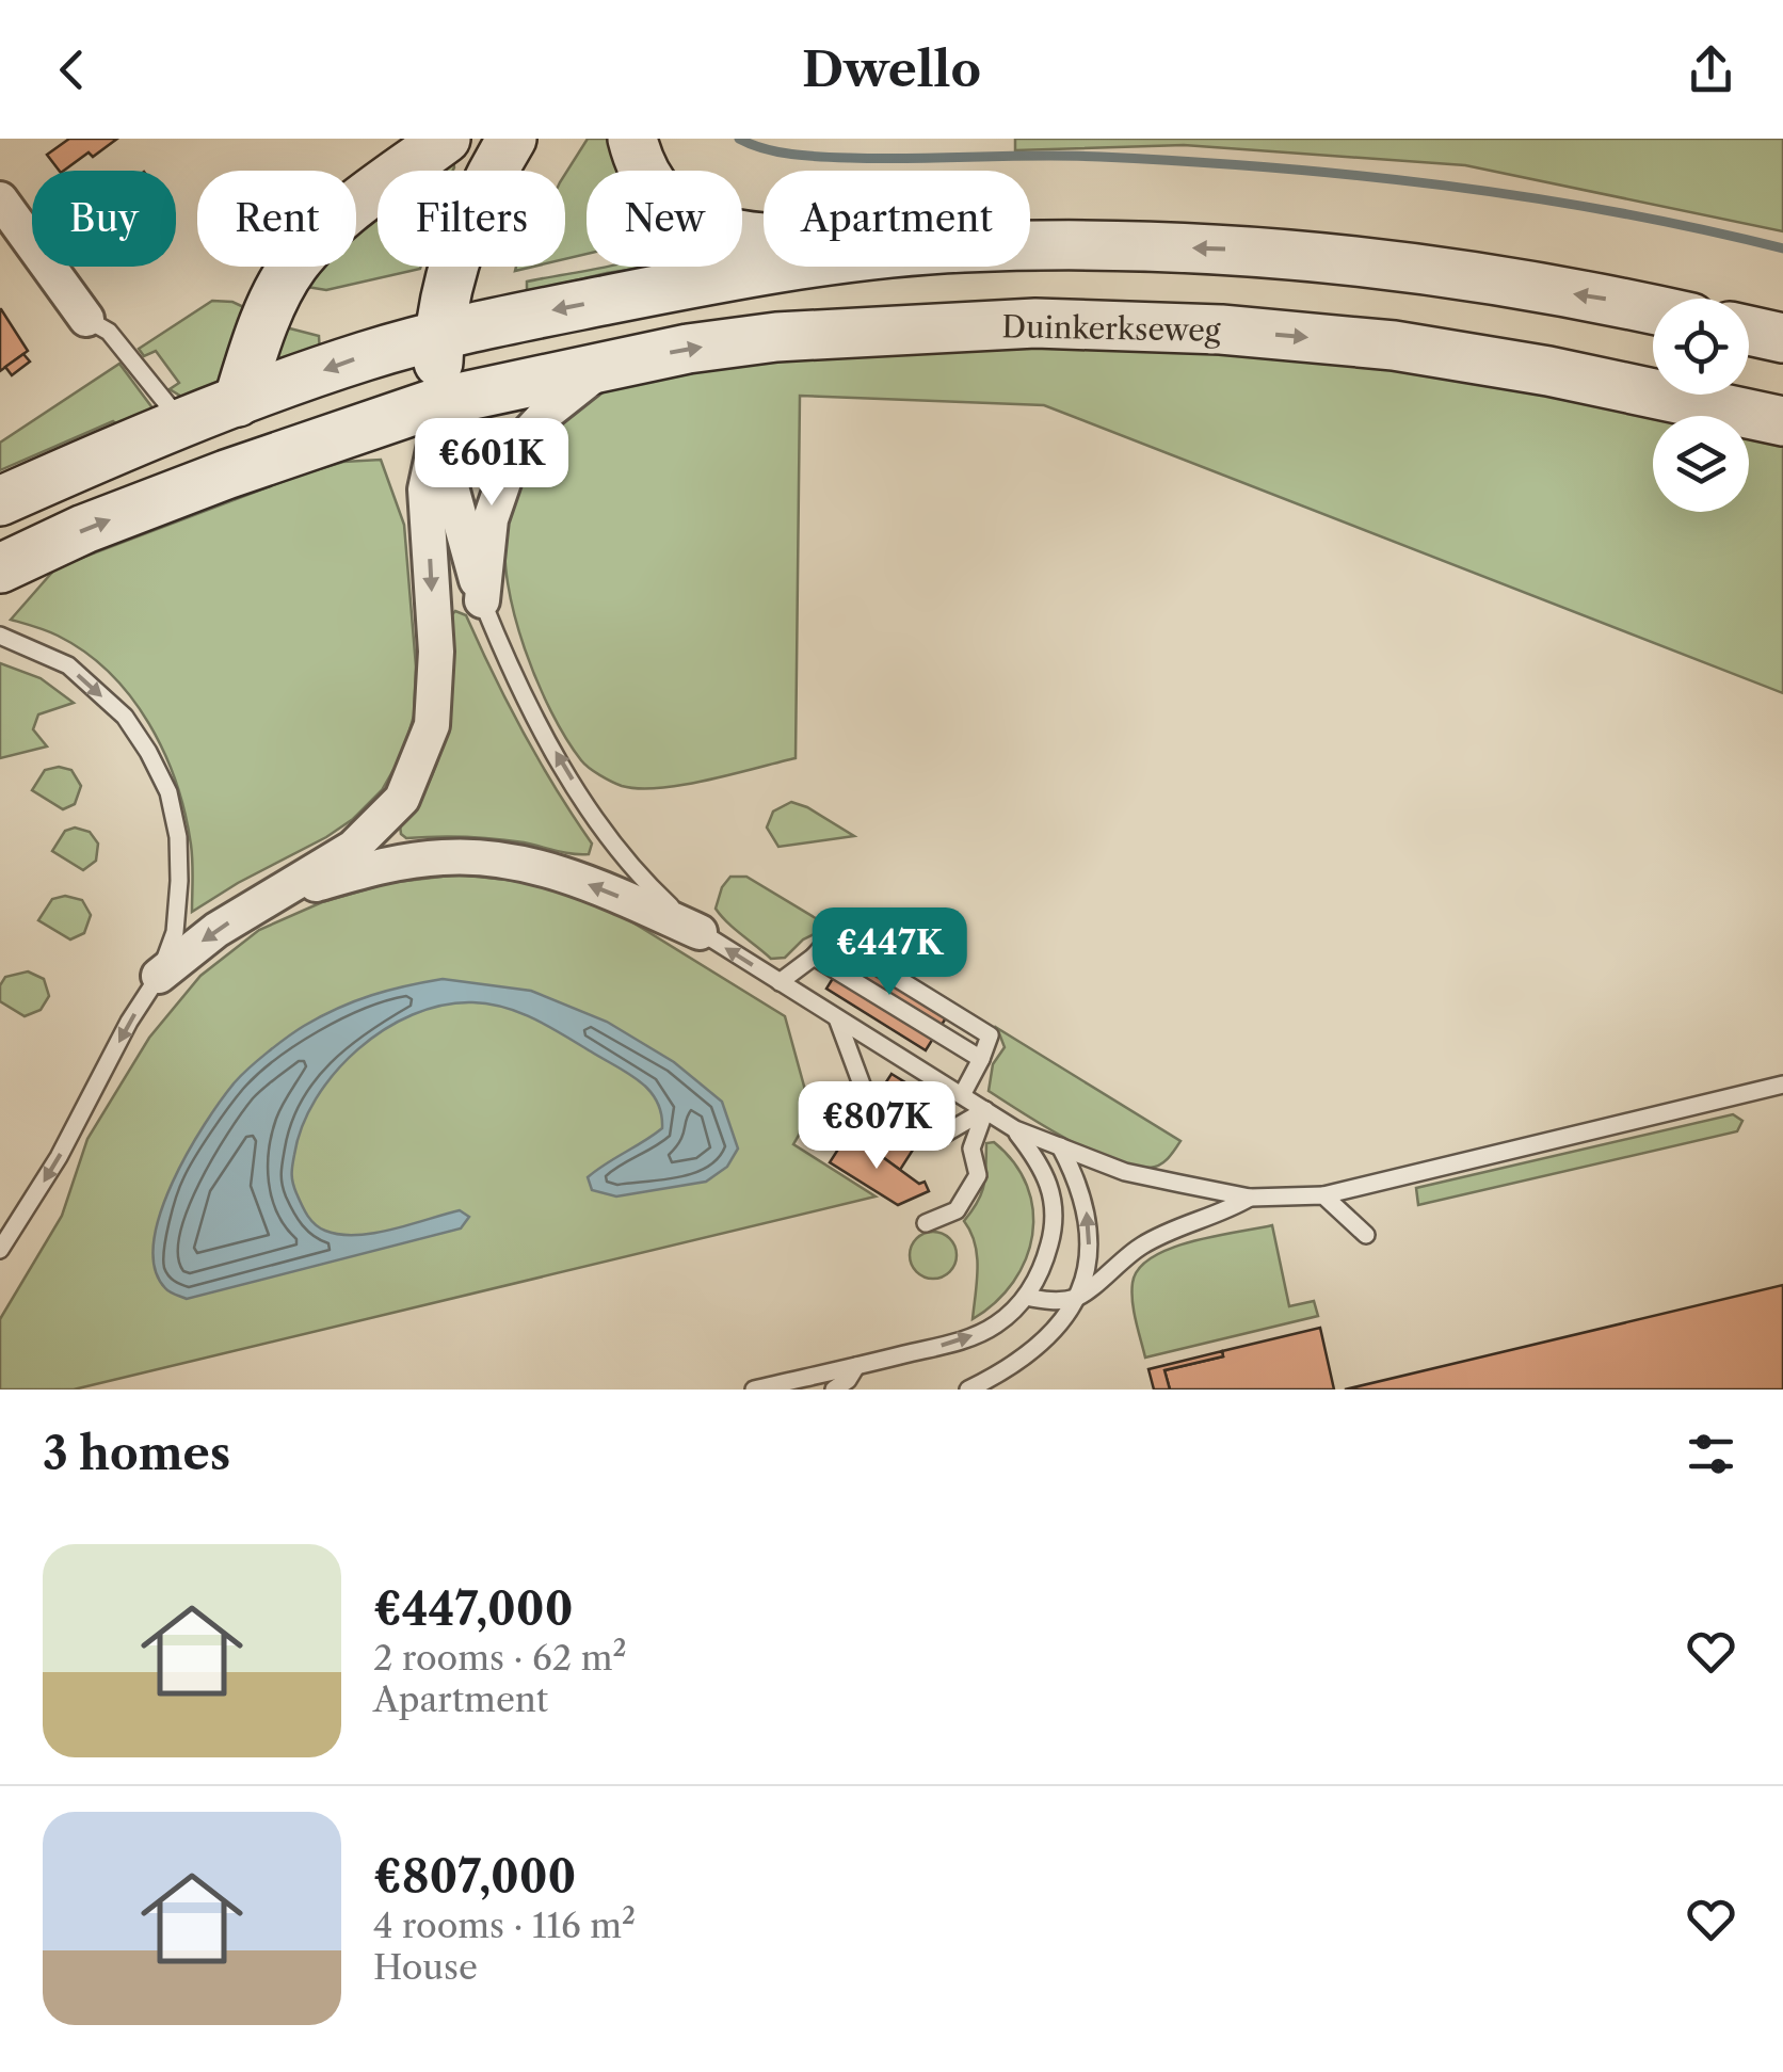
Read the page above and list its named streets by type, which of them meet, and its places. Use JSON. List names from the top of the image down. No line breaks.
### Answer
{"streets":{"main road":["Duinkerkseweg"]},"page":{"header":"Dwello","chip":["Buy","Rent","Filters","New","Apartment"],"price":["€601K","€447K","€807K"],"heading":"3 homes","list":[{"name":"€447,000","note":"2 rooms · 62 m² · Apartment"},{"name":"€807,000","note":"4 rooms · 116 m² · House"}]}}
